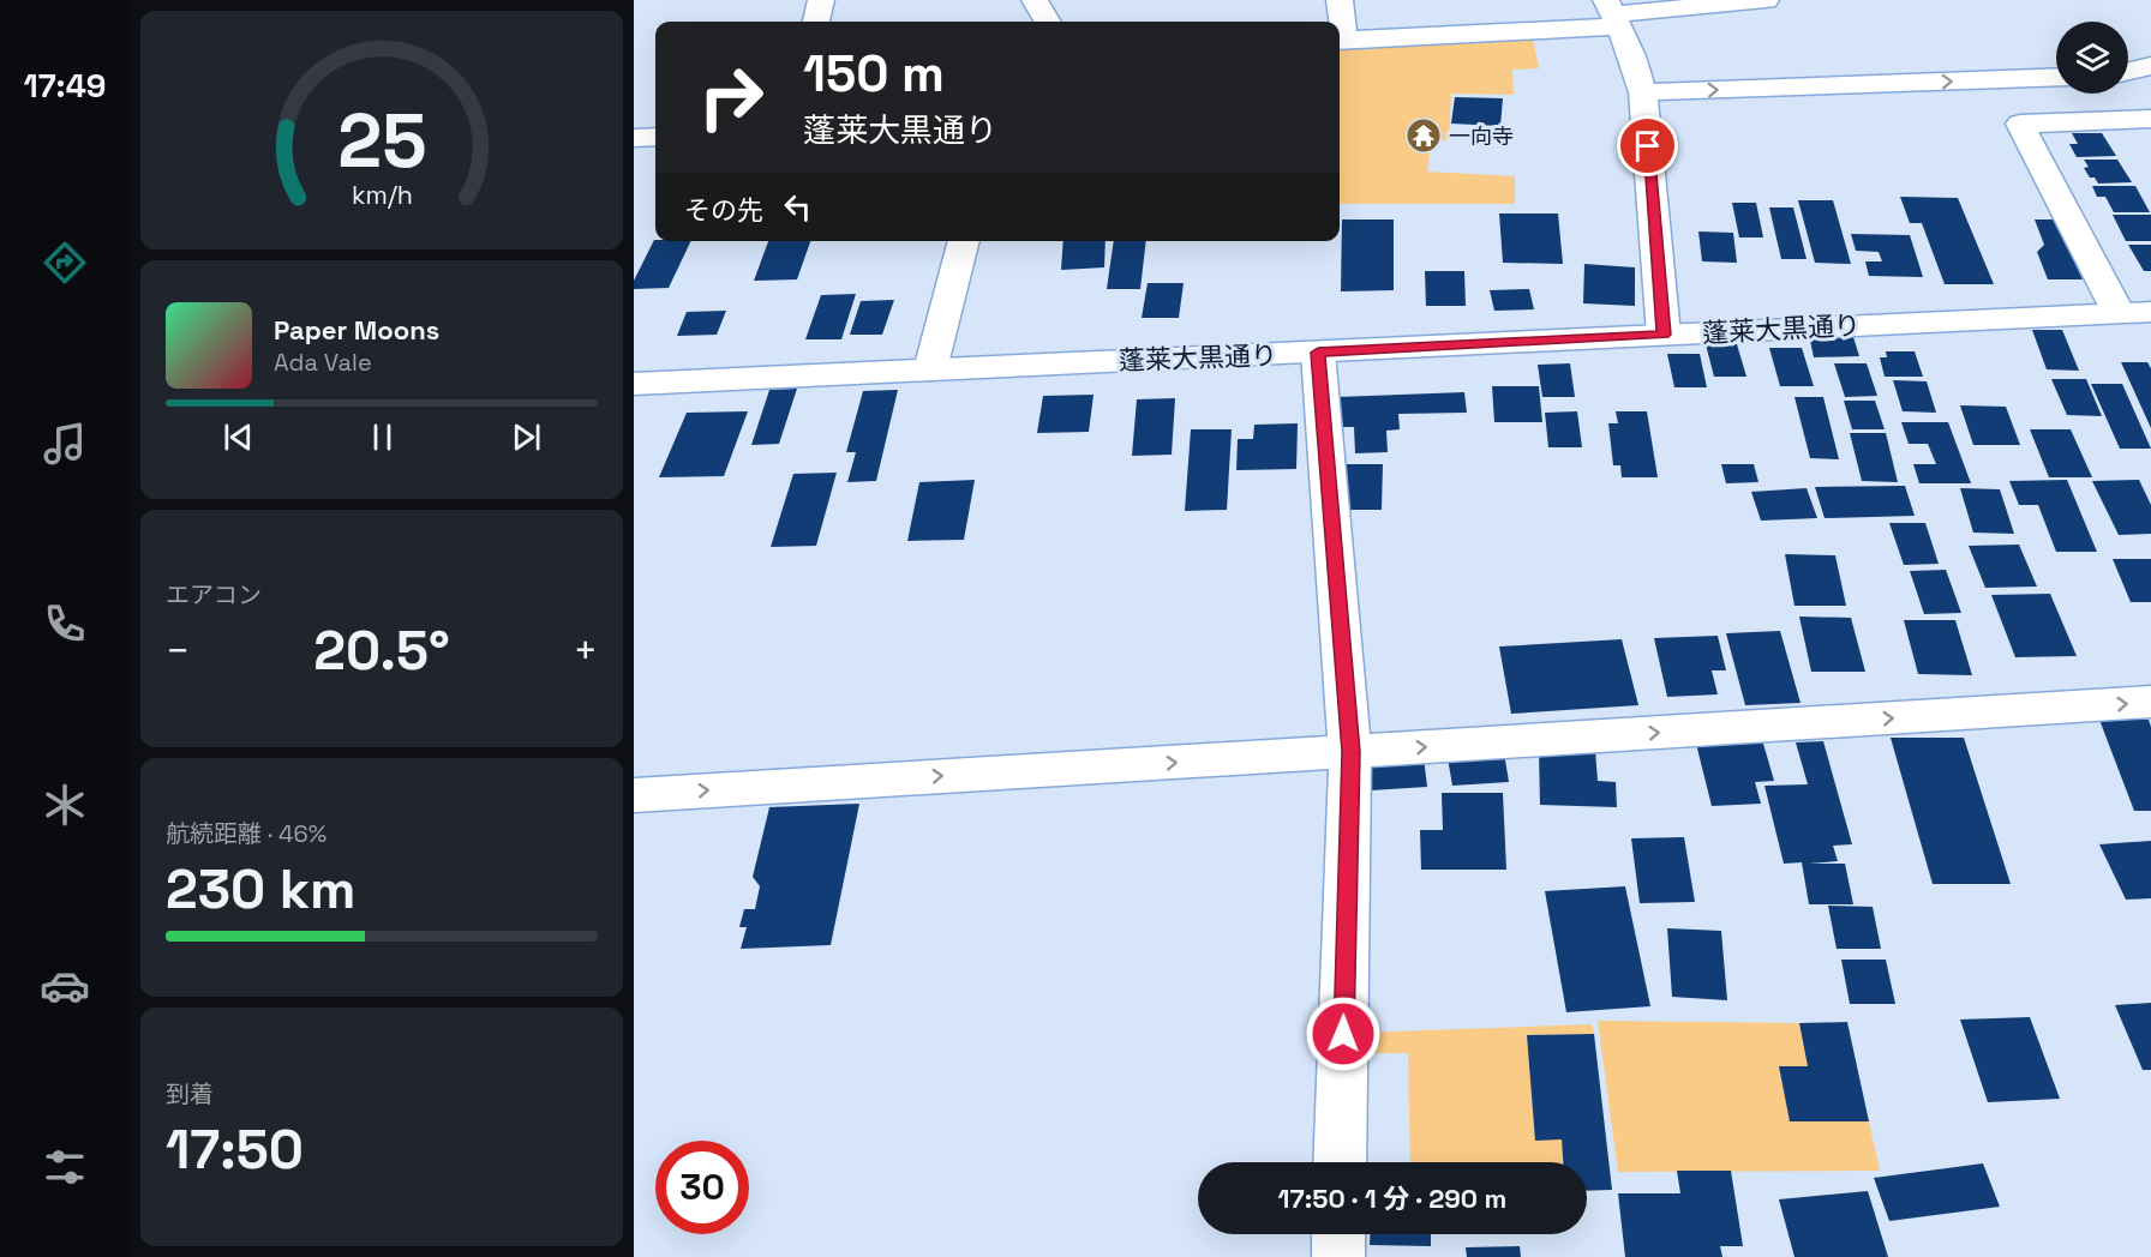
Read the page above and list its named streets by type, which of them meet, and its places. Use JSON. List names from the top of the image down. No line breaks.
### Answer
{"streets":{"street":["蓬莱大黒通り"]},"places":{"temple":["一向寺"]},"page":{"tabs":"17:49","turn":["150 m","蓬莱大黒通り"],"then":"その先","song":["Paper Moons","Ada Vale"],"tile":["エアコン",["航続距離 · 46%","230 km"],["到着","17:50"]],"heat":["−","20.5°","+"],"limit":"30","trip":"17:50 · 1 分 · 290 m","gauge":["25","km/h"]}}
